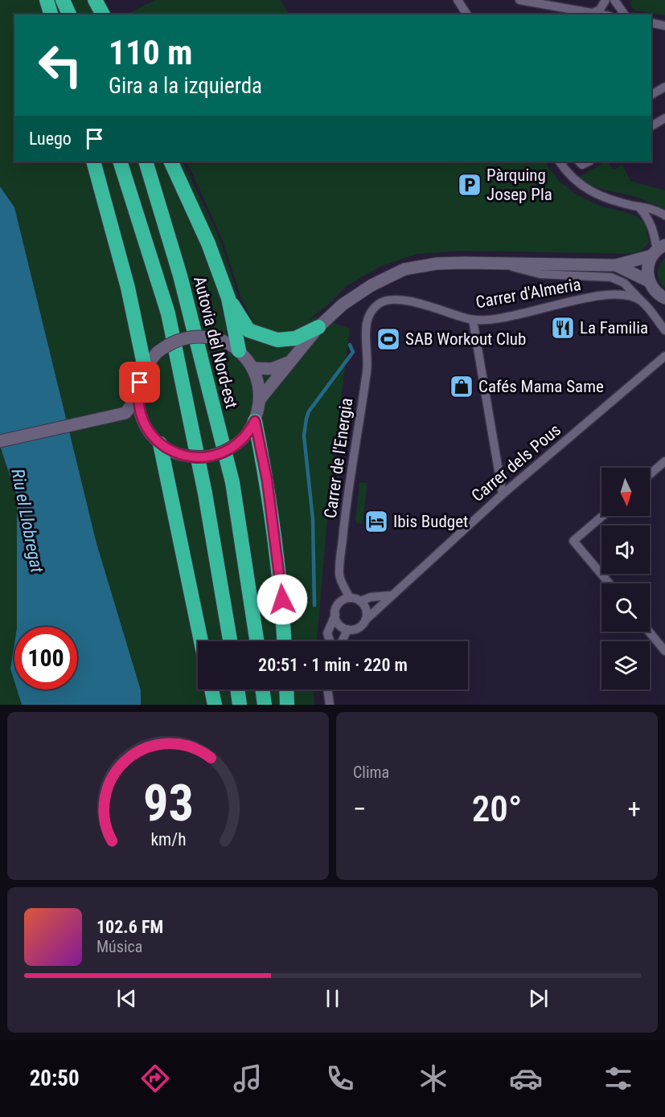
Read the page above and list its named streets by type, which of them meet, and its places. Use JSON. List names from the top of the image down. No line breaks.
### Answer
{"streets":{"highway":["Autovia del Nord-est"],"street":["Carrer d'Almeria","Carrer de l'Energia","Carrer dels Pous"]},"crossings":[["Carrer d'Almeria","Carrer de l'Energia"],["Carrer de l'Energia","Carrer dels Pous"]],"water":["Riu el Llobregat"],"places":{"parking":["Pàrquing Josep Pla"],"restaurant":["La Familia"],"sports":["SAB Workout Club"],"shop":["Cafés Mama Same"],"hotel":["Ibis Budget"]},"north":"bottom","page":{"turn":["110 m","Gira a la izquierda"],"then":"Luego","limit":"100","trip":"20:51 · 1 min · 220 m","tile":"Clima","heat":["−","20°","+"],"song":["102.6 FM","Música"],"tabs":"20:50","gauge":["93","km/h"]}}
